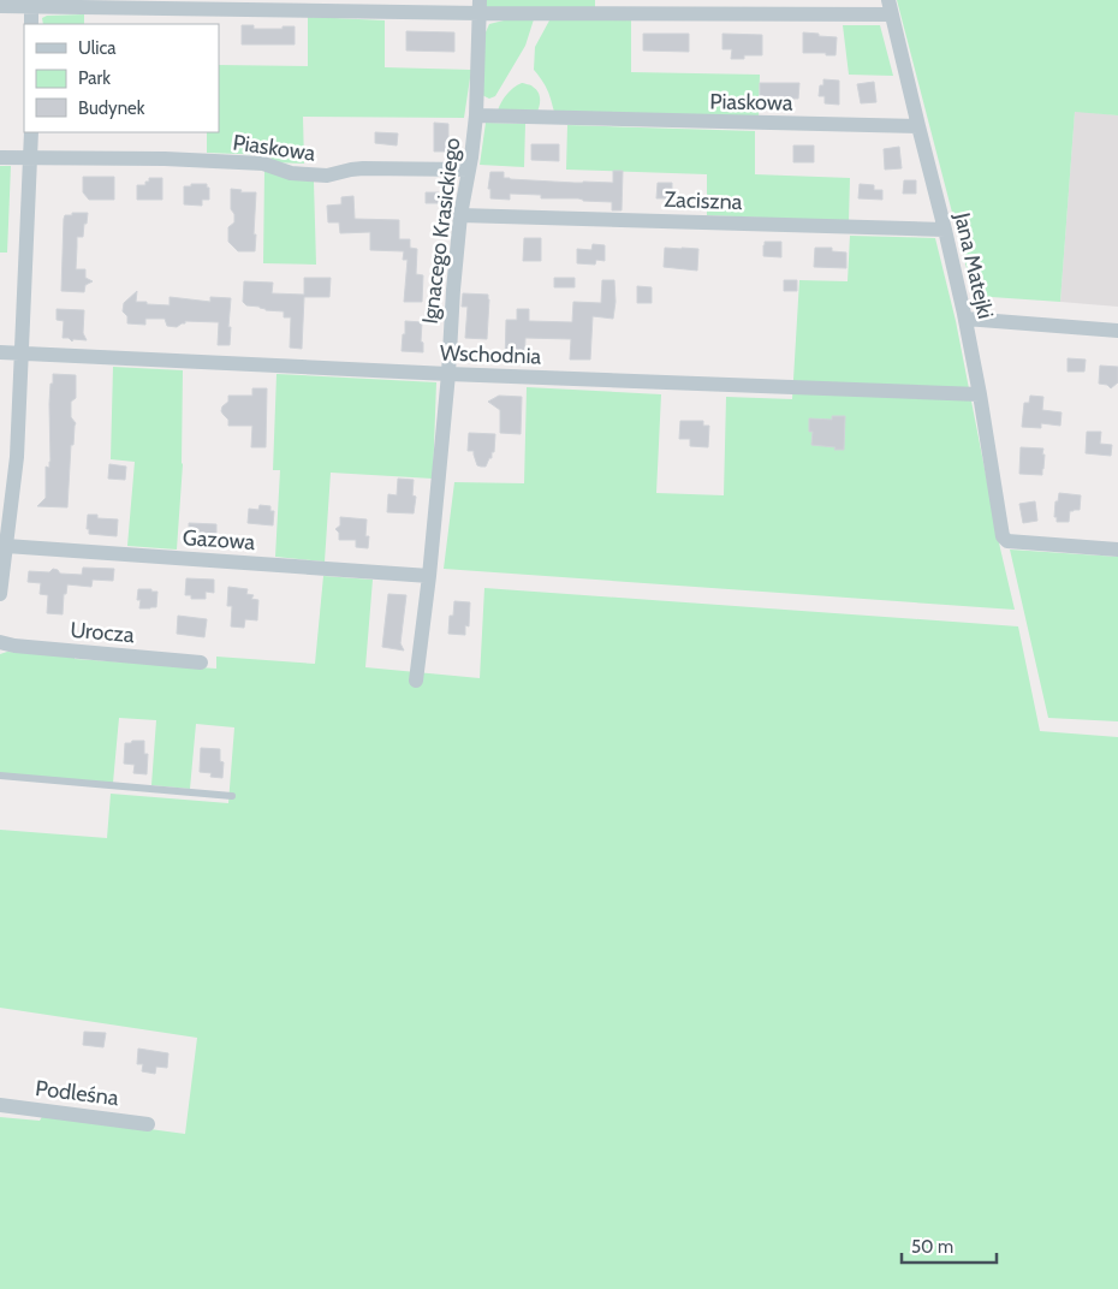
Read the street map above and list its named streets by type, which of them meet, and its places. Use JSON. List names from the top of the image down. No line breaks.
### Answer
{"streets":{"street":["Piaskowa","Zaciszna","Ignacego Krasickiego","Jana Matejki","Wschodnia","Gazowa","Urocza","Podleśna"]},"crossings":[["Piaskowa","Ignacego Krasickiego"],["Piaskowa","Jana Matejki"],["Zaciszna","Ignacego Krasickiego"],["Zaciszna","Jana Matejki"],["Ignacego Krasickiego","Wschodnia"],["Ignacego Krasickiego","Gazowa"],["Jana Matejki","Wschodnia"]],"legend":["Ulica","Park","Budynek"],"scale_bar":"50 m"}
